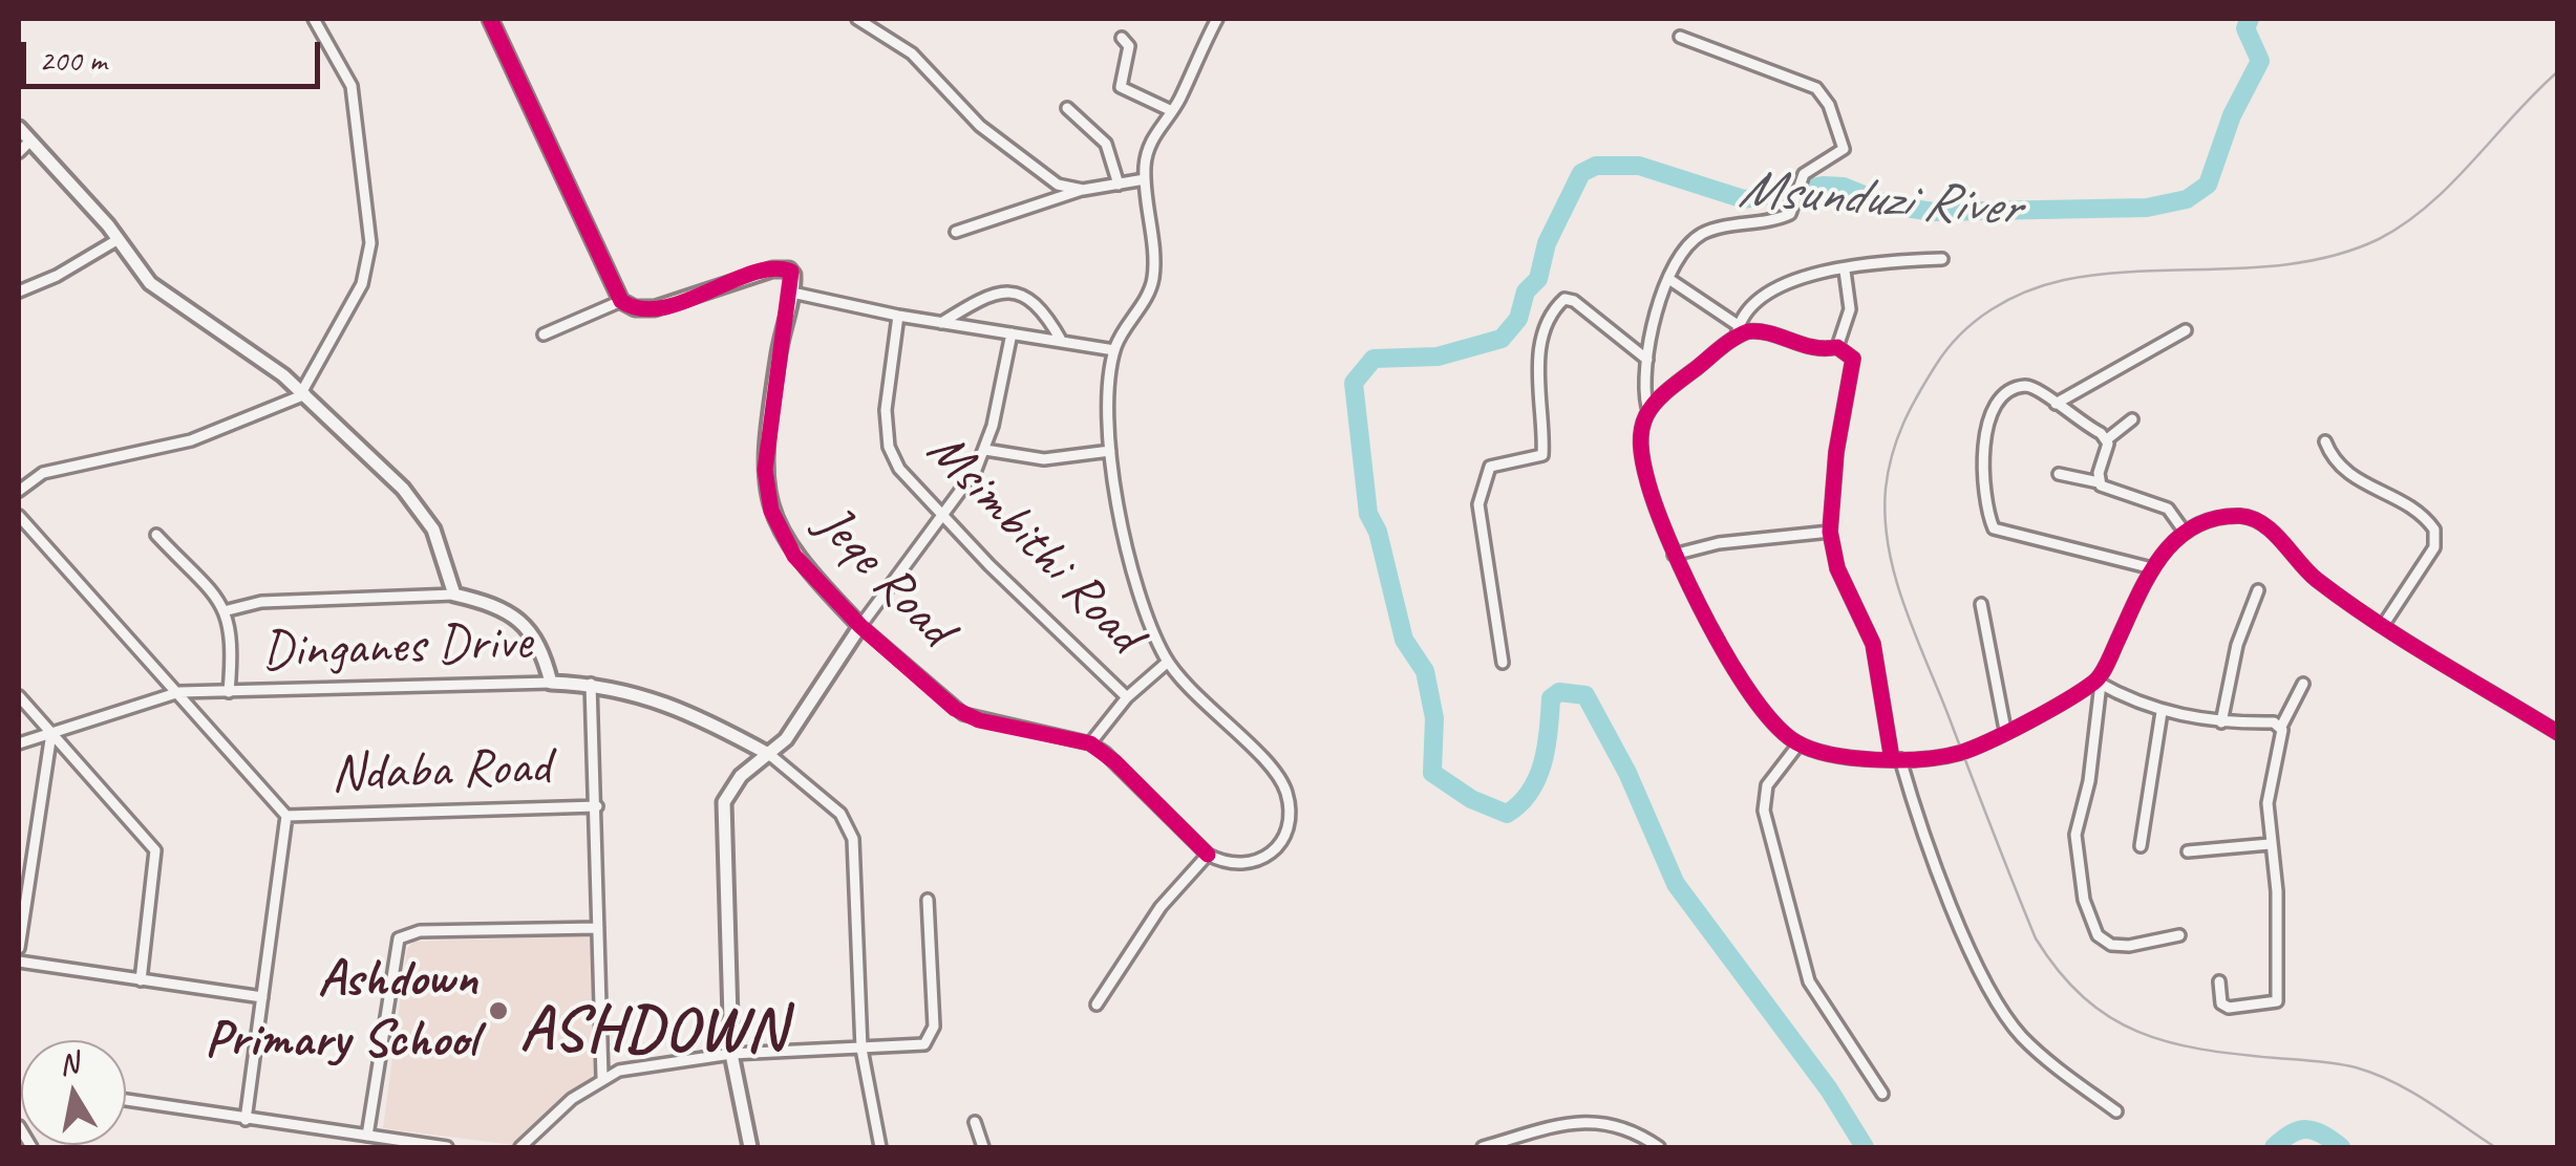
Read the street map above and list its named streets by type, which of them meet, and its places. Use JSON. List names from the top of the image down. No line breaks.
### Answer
{"streets":{"street":["Msimbithi Road","Jeqe Road","Dinganes Drive","Ndaba Road"]},"districts":["ASHDOWN"],"water":["Msunduzi River"],"places":["Ashdown Primary School"],"scale_bar":"200 m","north":"top"}
